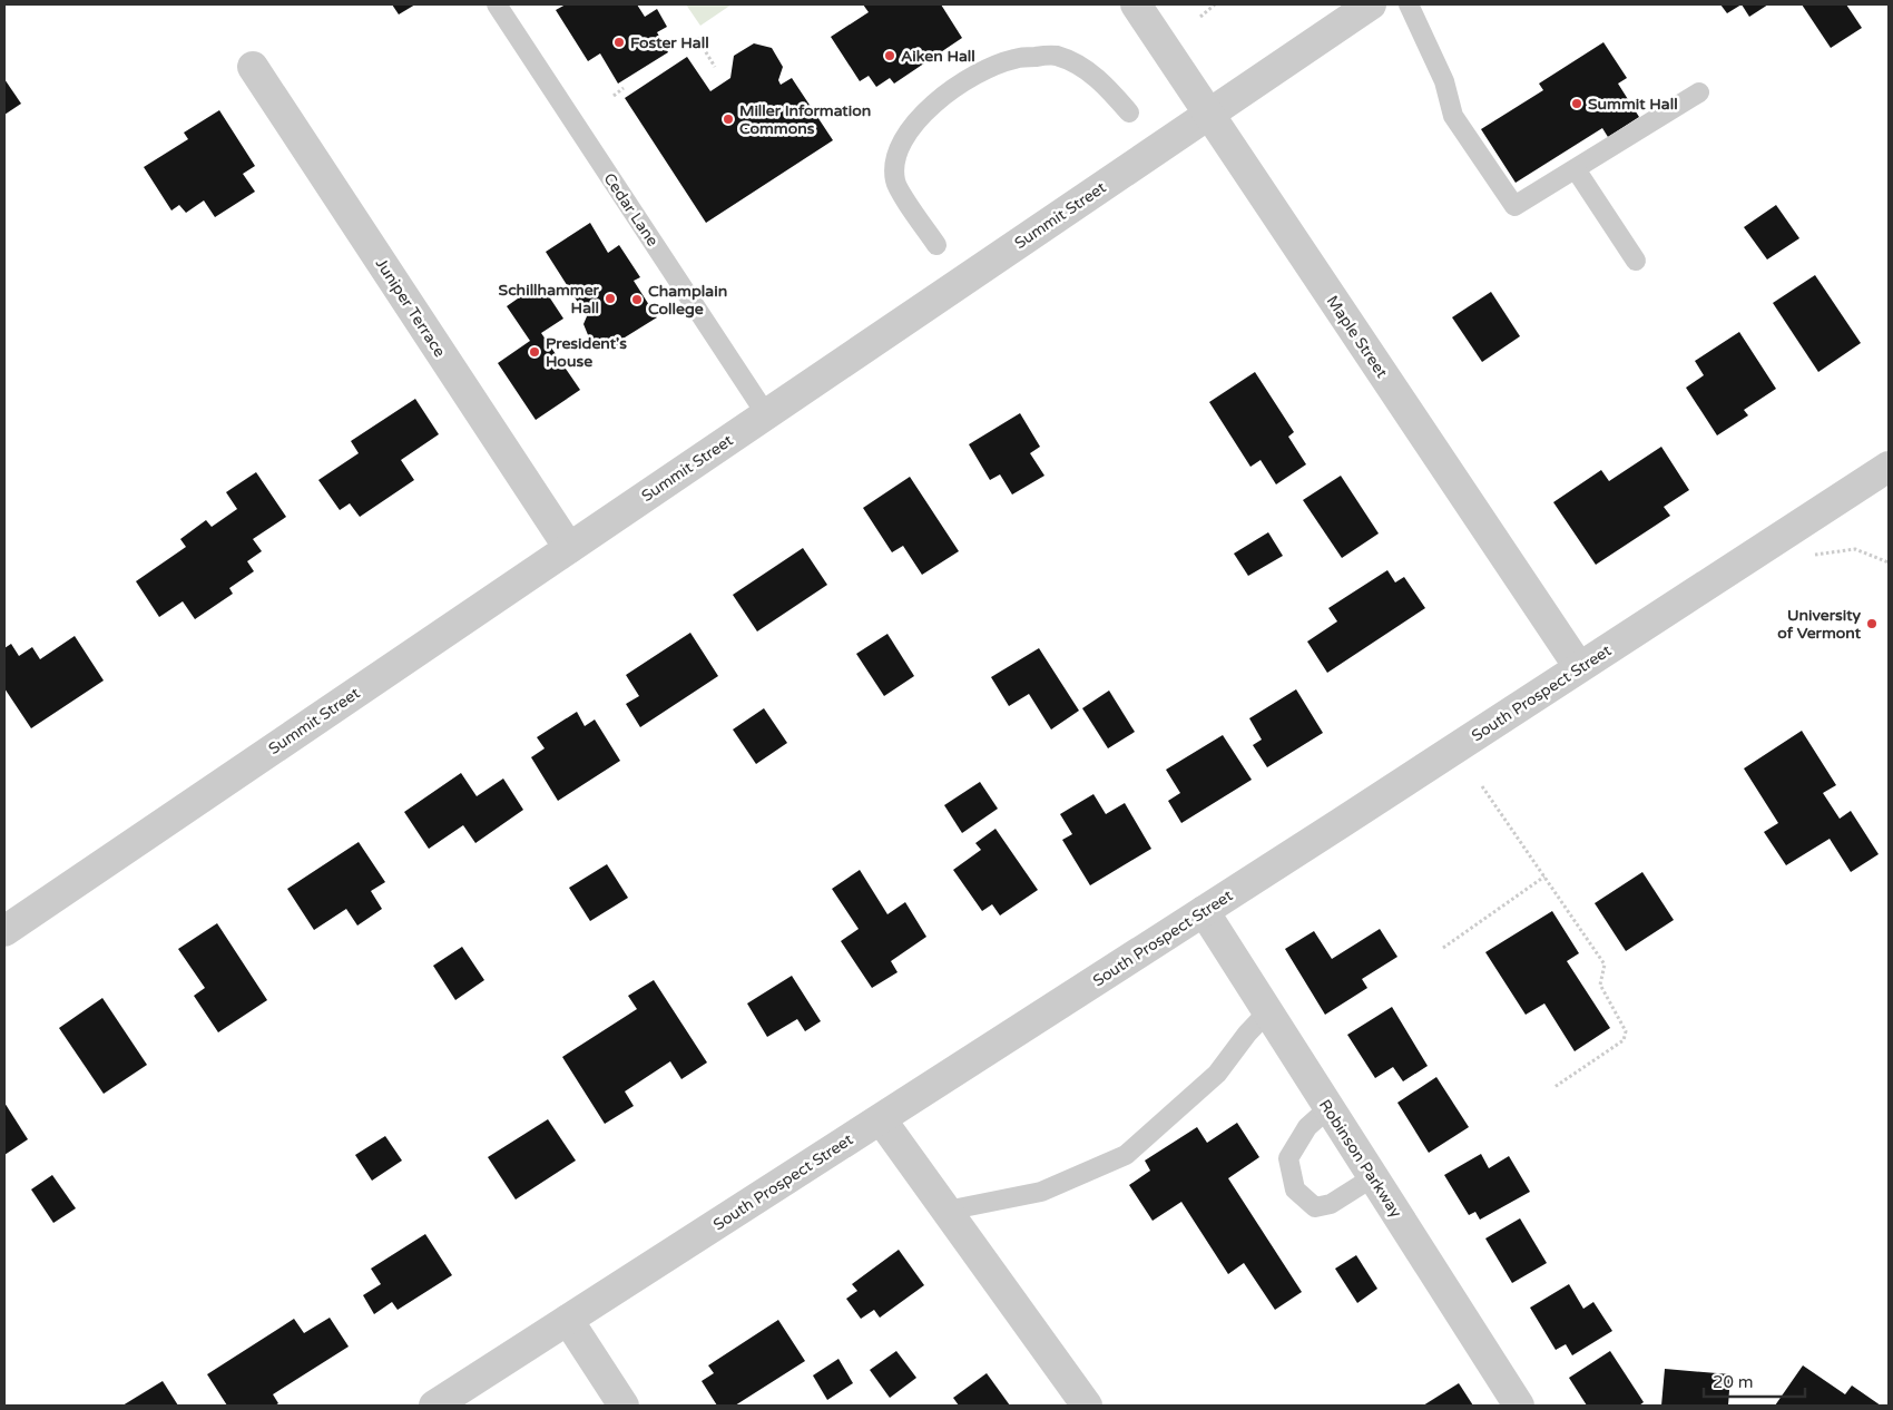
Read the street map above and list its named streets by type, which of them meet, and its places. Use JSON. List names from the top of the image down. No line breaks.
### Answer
{"streets":{"street":["Summit Street","Juniper Terrace","Maple Street","South Prospect Street","Robinson Parkway"],"lane":["Cedar Lane"]},"crossings":[["Cedar Lane","Summit Street"],["Summit Street","Juniper Terrace"],["Summit Street","Maple Street"],["Maple Street","South Prospect Street"],["South Prospect Street","Robinson Parkway"]],"places":["Foster Hall","Aiken Hall","Summit Hall","Miller Information Commons","Schillhammer Hall","Champlain College","President's House","University of Vermont"],"scale_bar":"20 m"}
